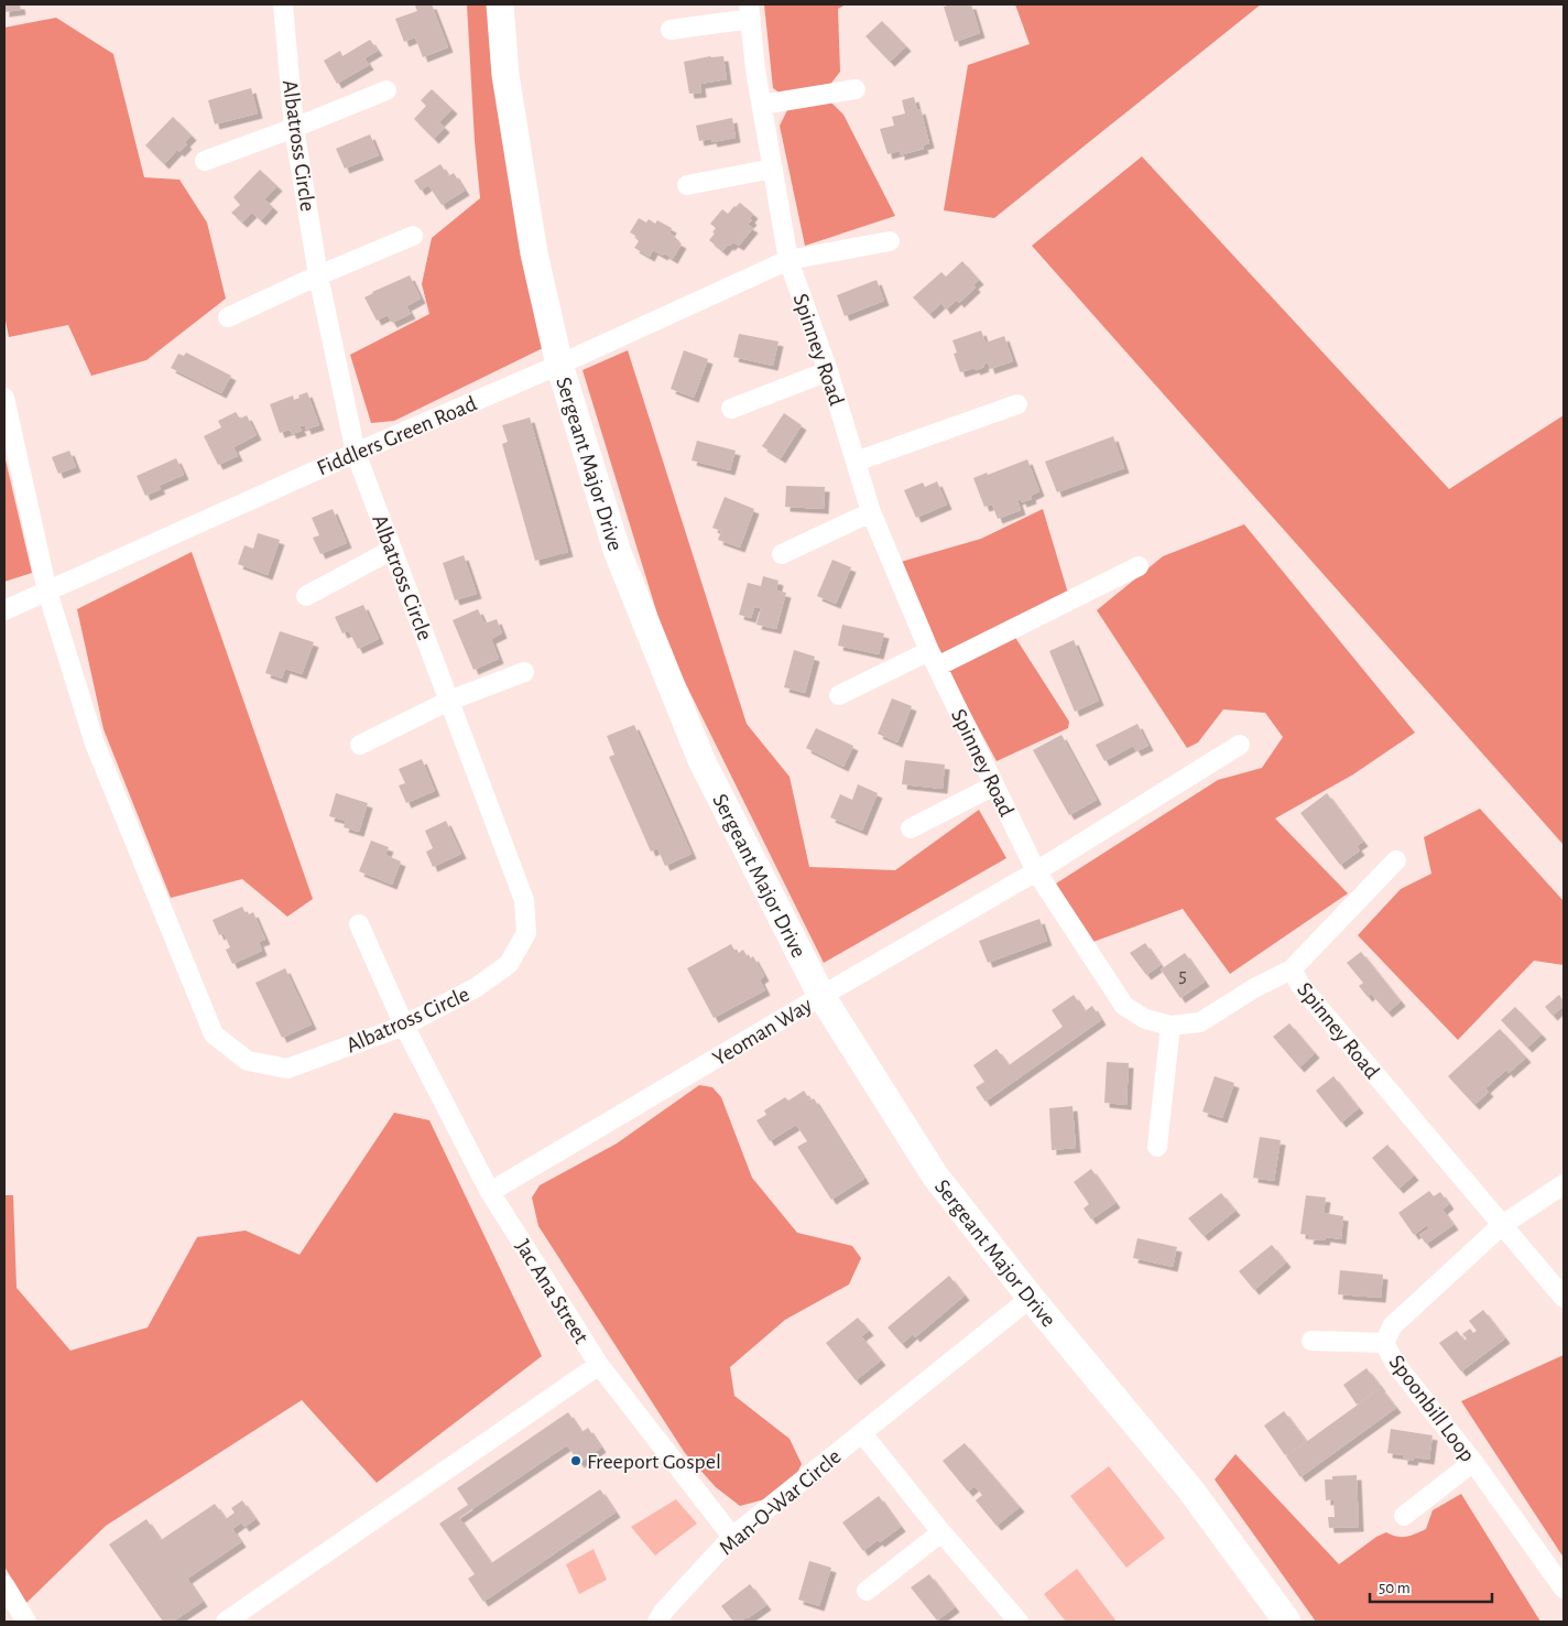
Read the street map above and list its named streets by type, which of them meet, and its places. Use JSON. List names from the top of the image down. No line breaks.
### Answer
{"streets":{"street":["Albatross Circle","Spinney Road","Fiddlers Green Road","Sergeant Major Drive","Yeoman Way","Jac Ana Street","Spoonbill Loop","Man-O-War Circle"]},"crossings":[["Albatross Circle","Fiddlers Green Road"],["Albatross Circle","Jac Ana Street"],["Spinney Road","Fiddlers Green Road"],["Spinney Road","Yeoman Way"],["Spinney Road","Spoonbill Loop"],["Fiddlers Green Road","Sergeant Major Drive"],["Sergeant Major Drive","Yeoman Way"],["Sergeant Major Drive","Man-O-War Circle"],["Yeoman Way","Jac Ana Street"],["Jac Ana Street","Man-O-War Circle"]],"places":["Freeport Gospel"],"house_numbers":["5"],"scale_bar":"50 m"}
